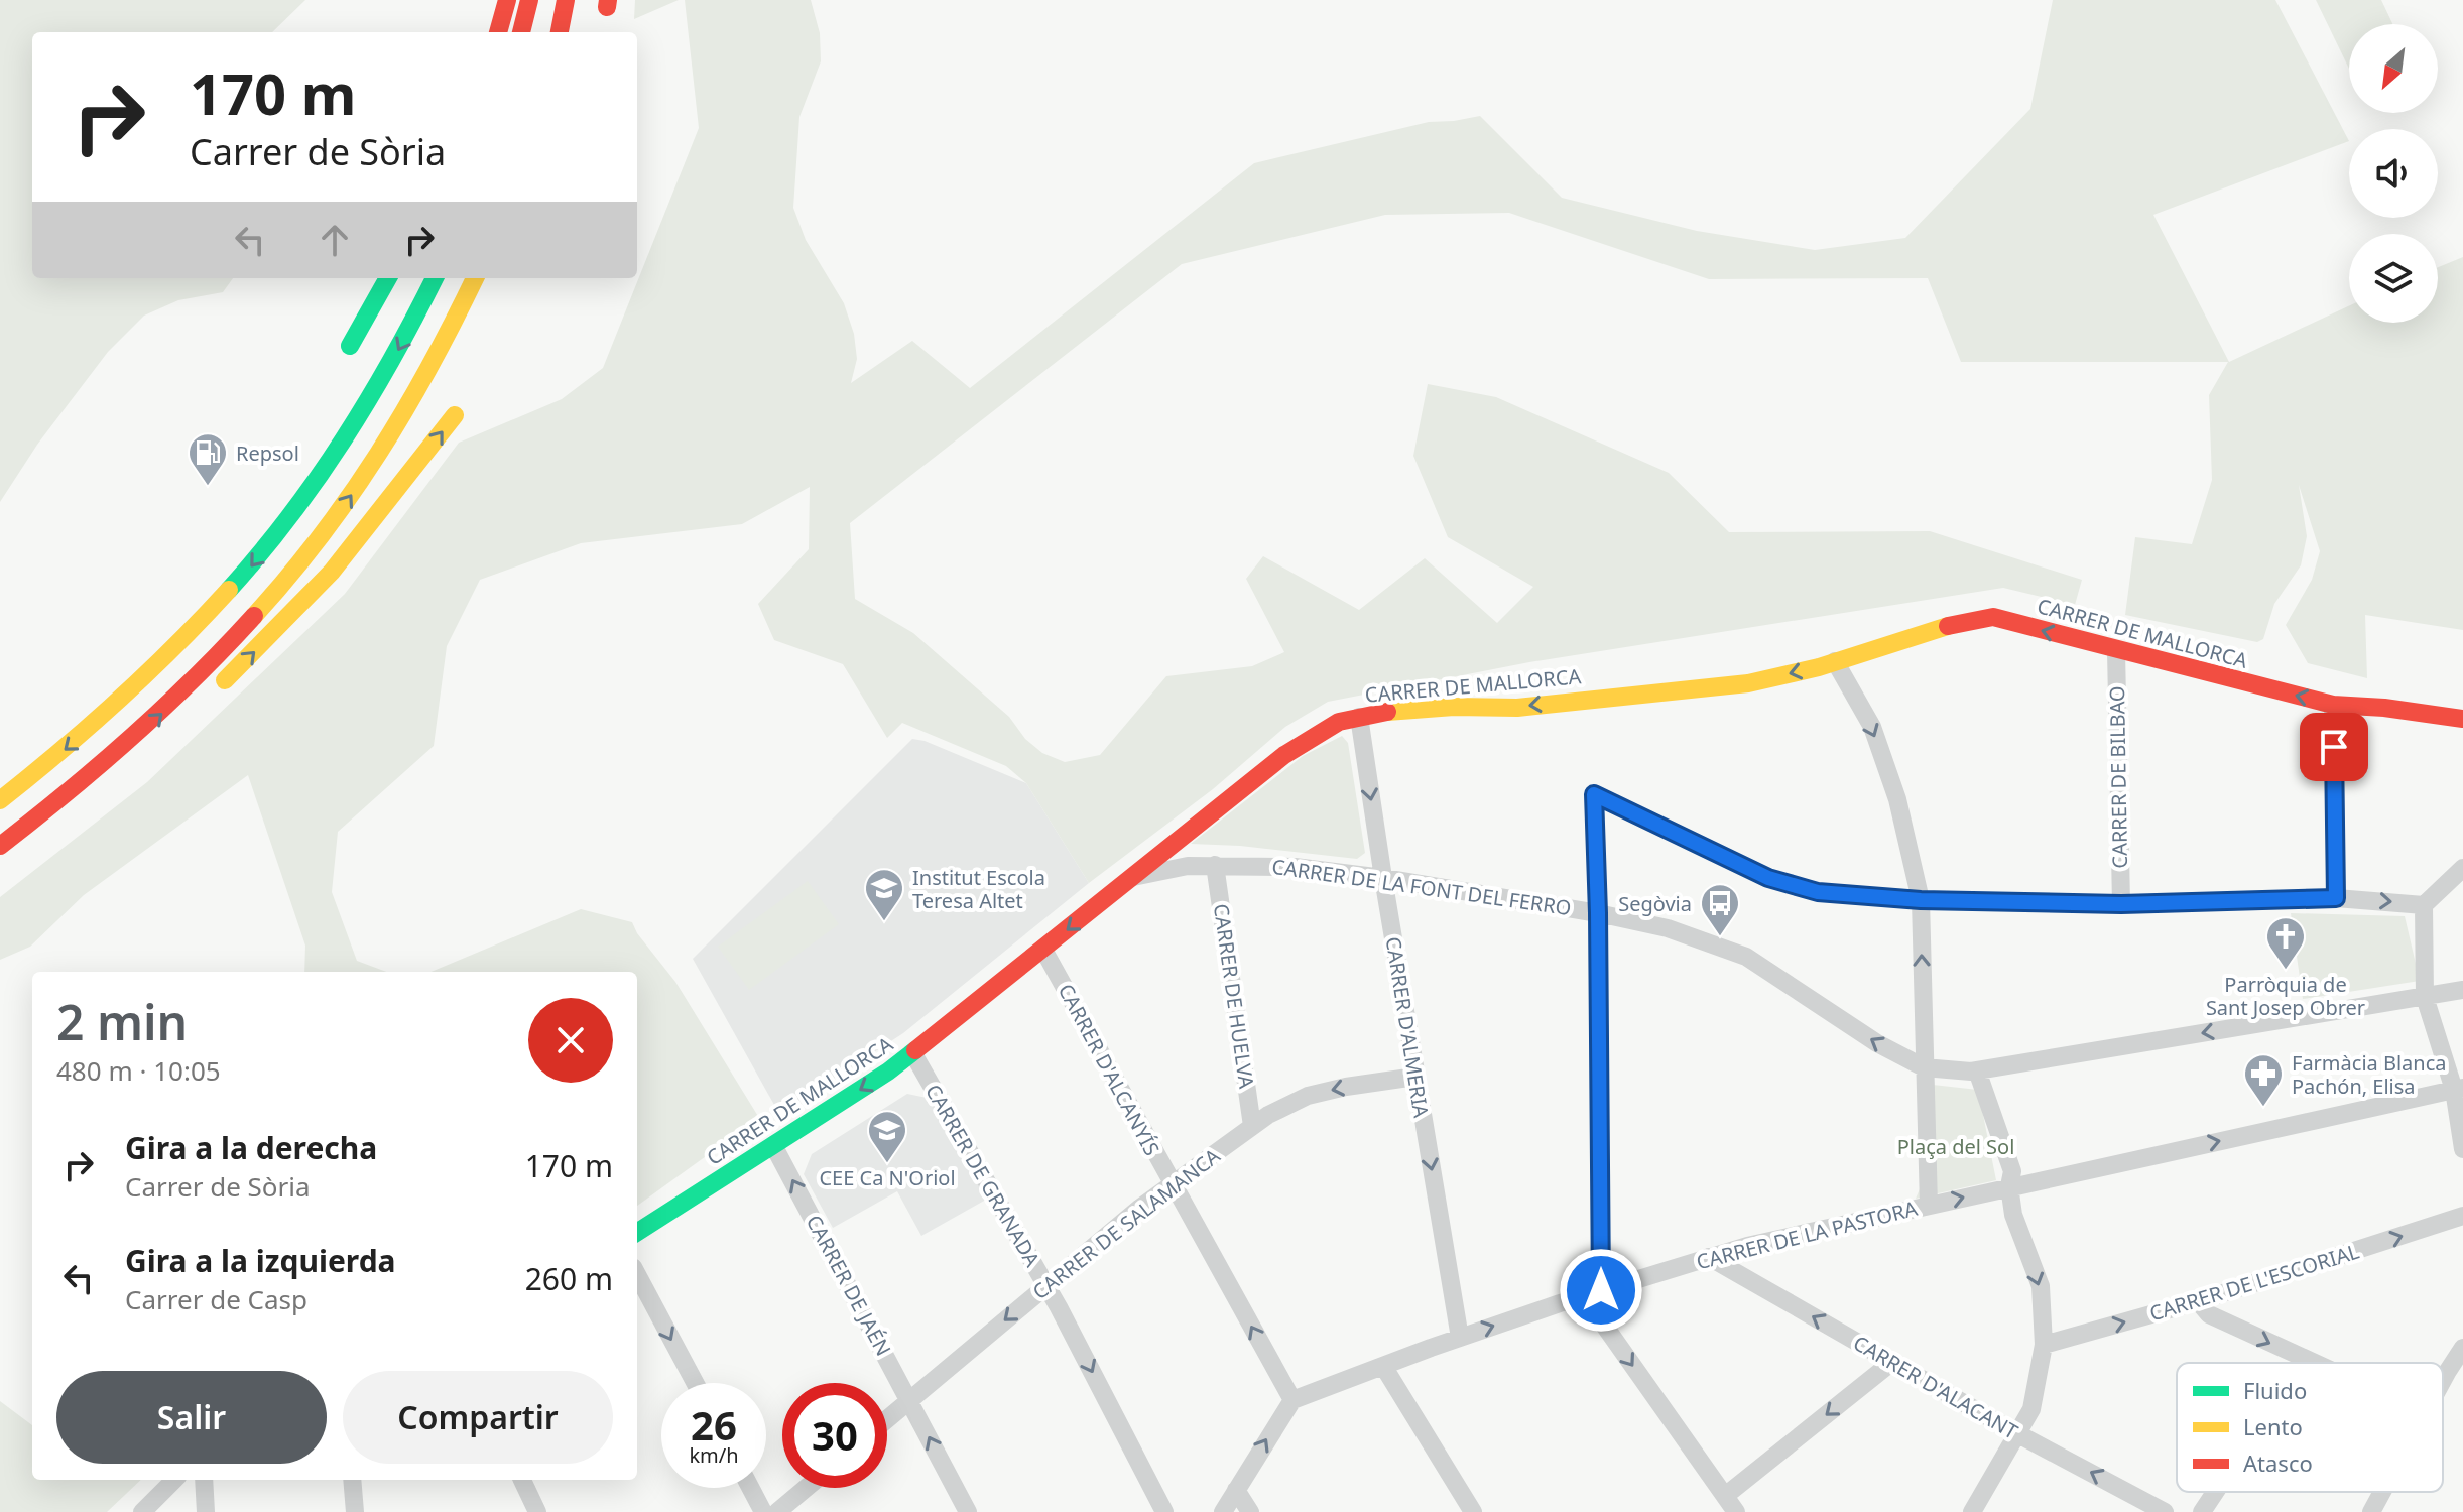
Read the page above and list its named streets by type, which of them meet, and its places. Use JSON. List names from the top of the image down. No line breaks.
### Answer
{"streets":{"main road":["CARRER DE MALLORCA"],"street":["CARRER DE BILBAO","CARRER DE LA FONT DEL FERRO","CARRER DE HUELVA","CARRER D'ALMERIA","CARRER D'ALCANYÍS","CARRER DE GRANADA","CARRER DE SALAMANCA","CARRER DE LA PASTORA","CARRER DE L'ESCORIAL","CARRER DE JAÉN","CARRER D'ALACANT"]},"crossings":[["CARRER DE MALLORCA","CARRER DE BILBAO"],["CARRER DE MALLORCA","CARRER DE LA FONT DEL FERRO"],["CARRER DE MALLORCA","CARRER D'ALMERIA"],["CARRER DE MALLORCA","CARRER D'ALCANYÍS"],["CARRER DE MALLORCA","CARRER DE GRANADA"],["CARRER DE MALLORCA","CARRER DE JAÉN"],["CARRER DE LA FONT DEL FERRO","CARRER DE HUELVA"],["CARRER DE LA FONT DEL FERRO","CARRER D'ALMERIA"],["CARRER DE HUELVA","CARRER DE SALAMANCA"],["CARRER D'ALMERIA","CARRER DE SALAMANCA"],["CARRER D'ALMERIA","CARRER DE LA PASTORA"],["CARRER D'ALCANYÍS","CARRER DE SALAMANCA"],["CARRER D'ALCANYÍS","CARRER DE LA PASTORA"],["CARRER DE GRANADA","CARRER DE SALAMANCA"],["CARRER DE SALAMANCA","CARRER DE JAÉN"],["CARRER DE LA PASTORA","CARRER D'ALACANT"]],"one_way":["CARRER DE MALLORCA","CARRER D'ALCANYÍS","CARRER DE GRANADA","CARRER DE SALAMANCA","CARRER DE LA PASTORA","CARRER DE L'ESCORIAL","CARRER DE JAÉN","CARRER D'ALACANT"],"parks":["Plaça del Sol"],"places":{"fuel station":["Repsol"],"school or university":["Institut Escola Teresa Altet","CEE Ca N'Oriol"],"bus stop":["Segòvia"],"church":["Parròquia de Sant Josep Obrer"],"pharmacy":["Farmàcia Blanca Pachón, Elisa"]},"legend":["Fluido","Lento","Atasco"],"north":"bottom left","page":{"turn":["170 m","Carrer de Sòria"],"heading":["2 min","480 m · 10:05"],"list":[{"name":"Gira a la derecha","note":"Carrer de Sòria","value":"170 m"},{"name":"Gira a la izquierda","note":"Carrer de Casp","value":"260 m"}],"buttons":["Salir","Compartir"],"speed":"26 km/h","limit":"30"}}
